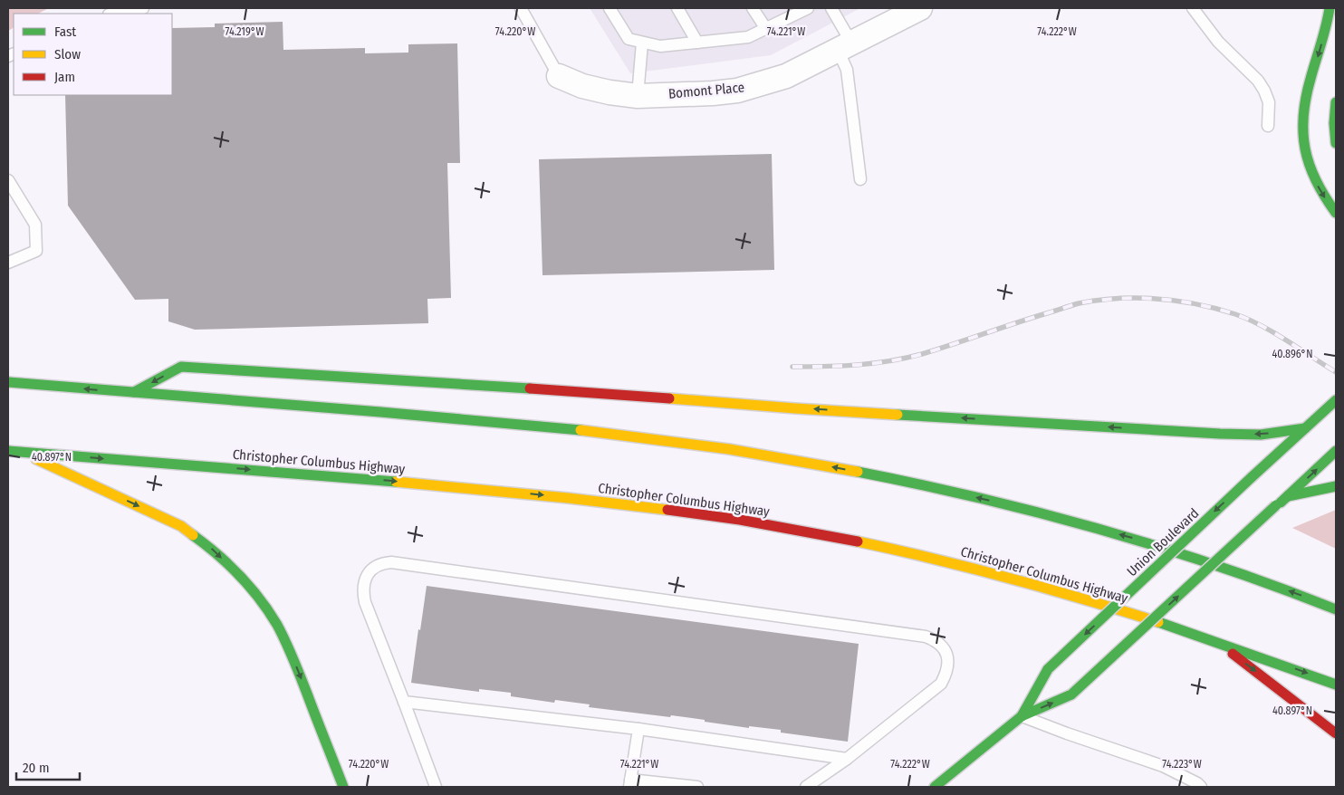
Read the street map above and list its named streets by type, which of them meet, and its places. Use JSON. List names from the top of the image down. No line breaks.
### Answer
{"streets":{"main road":["Christopher Columbus Highway","Union Boulevard"],"street":["Bomont Place"]},"legend":["Fast","Slow","Jam"],"scale_bar":"20 m","coordinates":["74.219°W","74.220°W","74.221°W","74.222°W","40.896°N","40.897°N","74.223°W"]}
